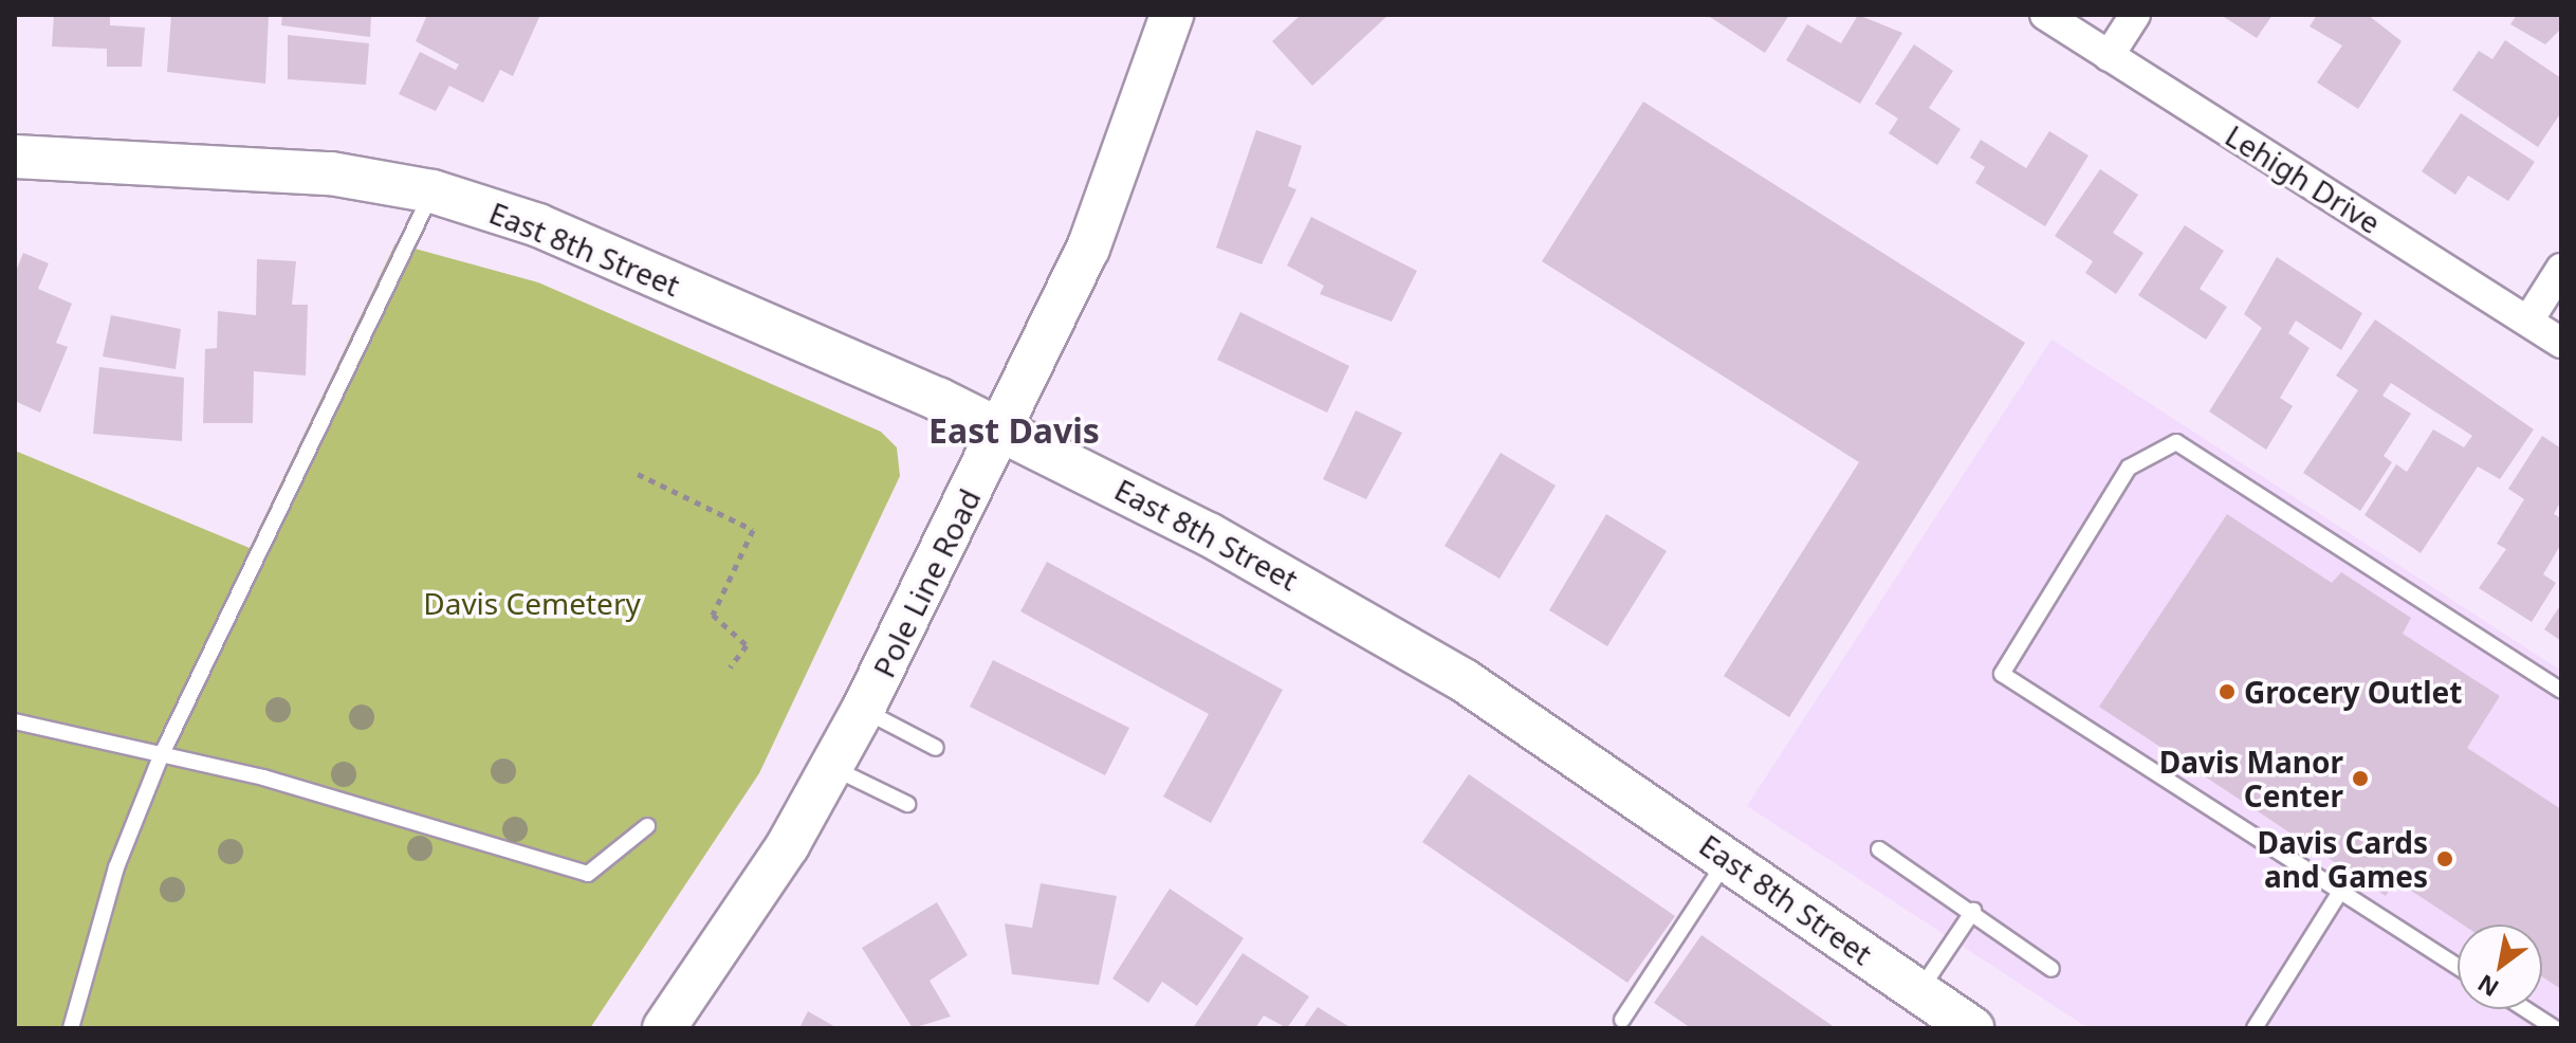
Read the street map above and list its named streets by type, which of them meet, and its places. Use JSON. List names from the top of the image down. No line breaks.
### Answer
{"streets":{"street":["Lehigh Drive","East 8th Street","Pole Line Road"]},"crossings":[["East 8th Street","Pole Line Road"]],"districts":["East Davis"],"parks":["Davis Cemetery"],"places":["Grocery Outlet","Davis Manor Center","Davis Cards and Games"],"north":"bottom left"}
